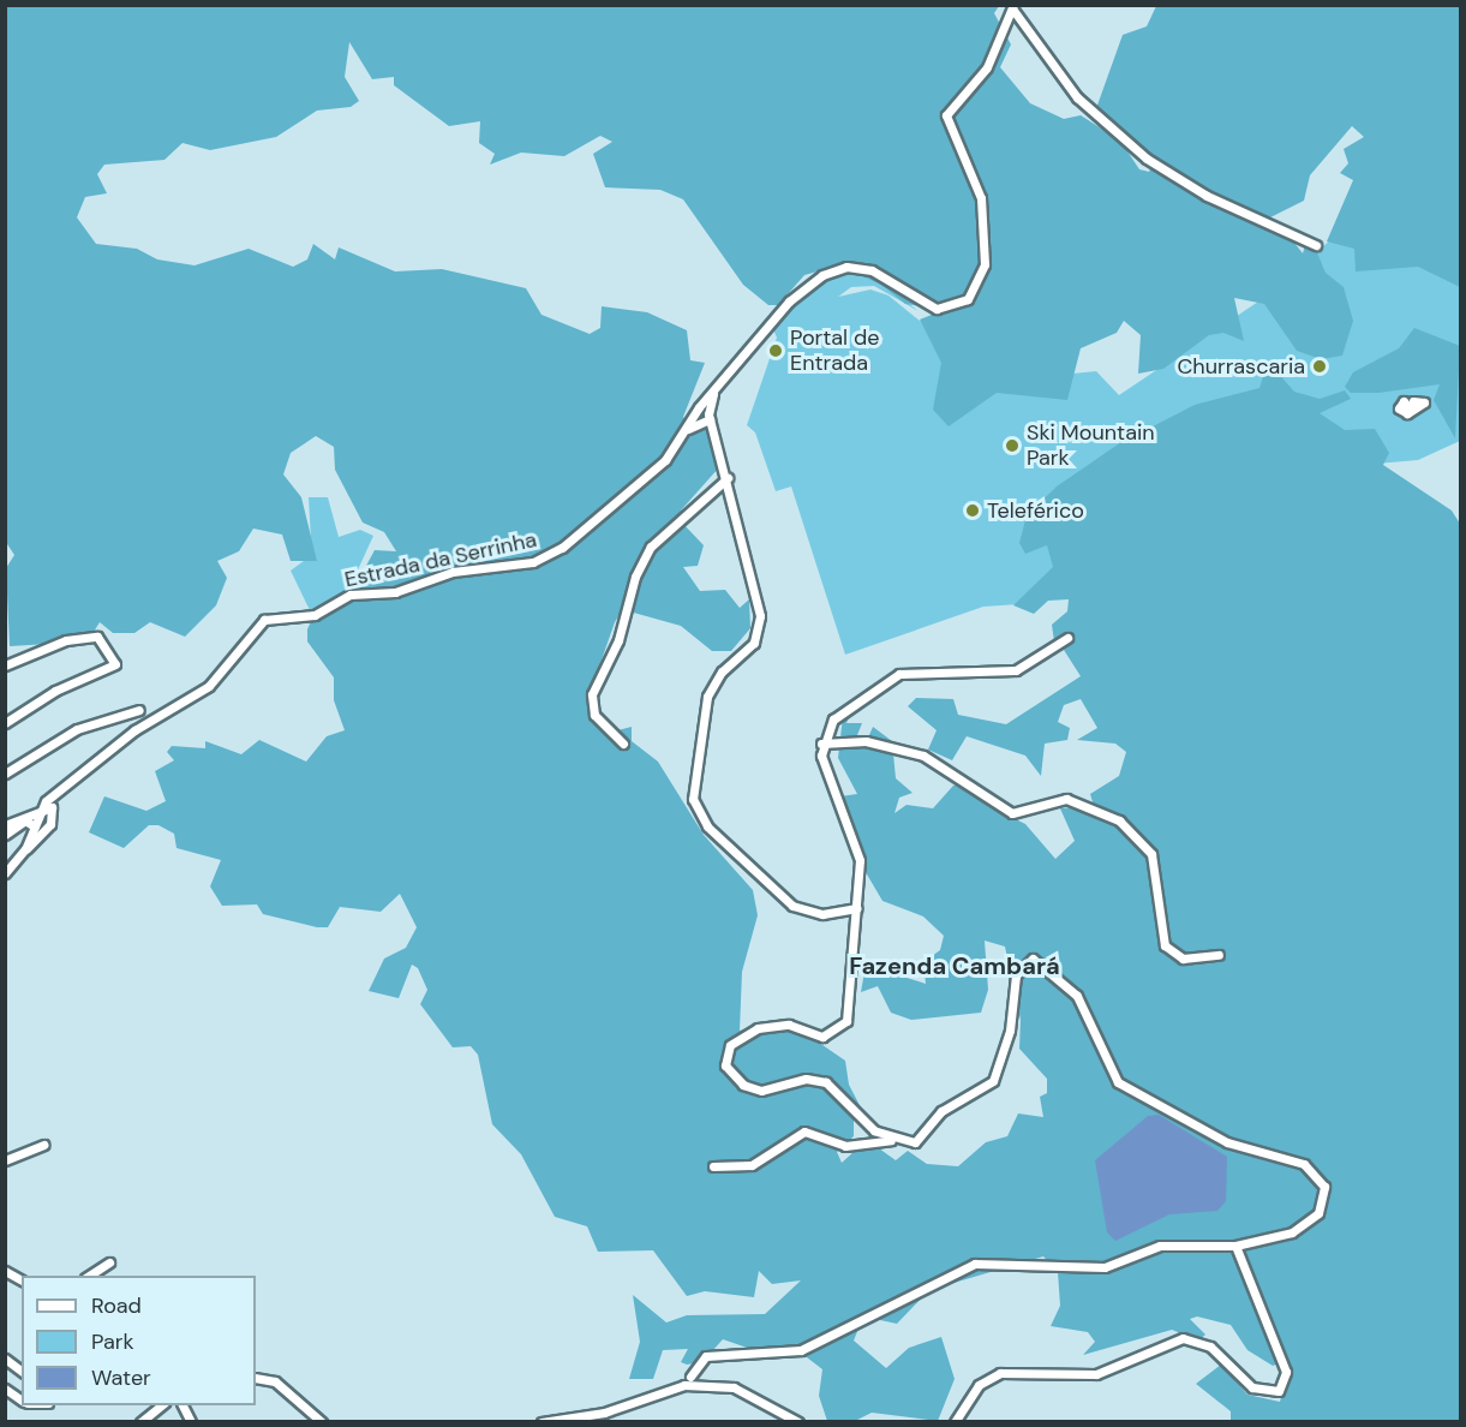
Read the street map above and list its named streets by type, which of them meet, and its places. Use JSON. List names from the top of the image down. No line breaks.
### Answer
{"streets":{"street":["Estrada da Serrinha"]},"districts":["Fazenda Cambará"],"places":["Portal de Entrada","Churrascaria","Ski Mountain Park","Teleférico"],"legend":["Road","Park","Water"]}
